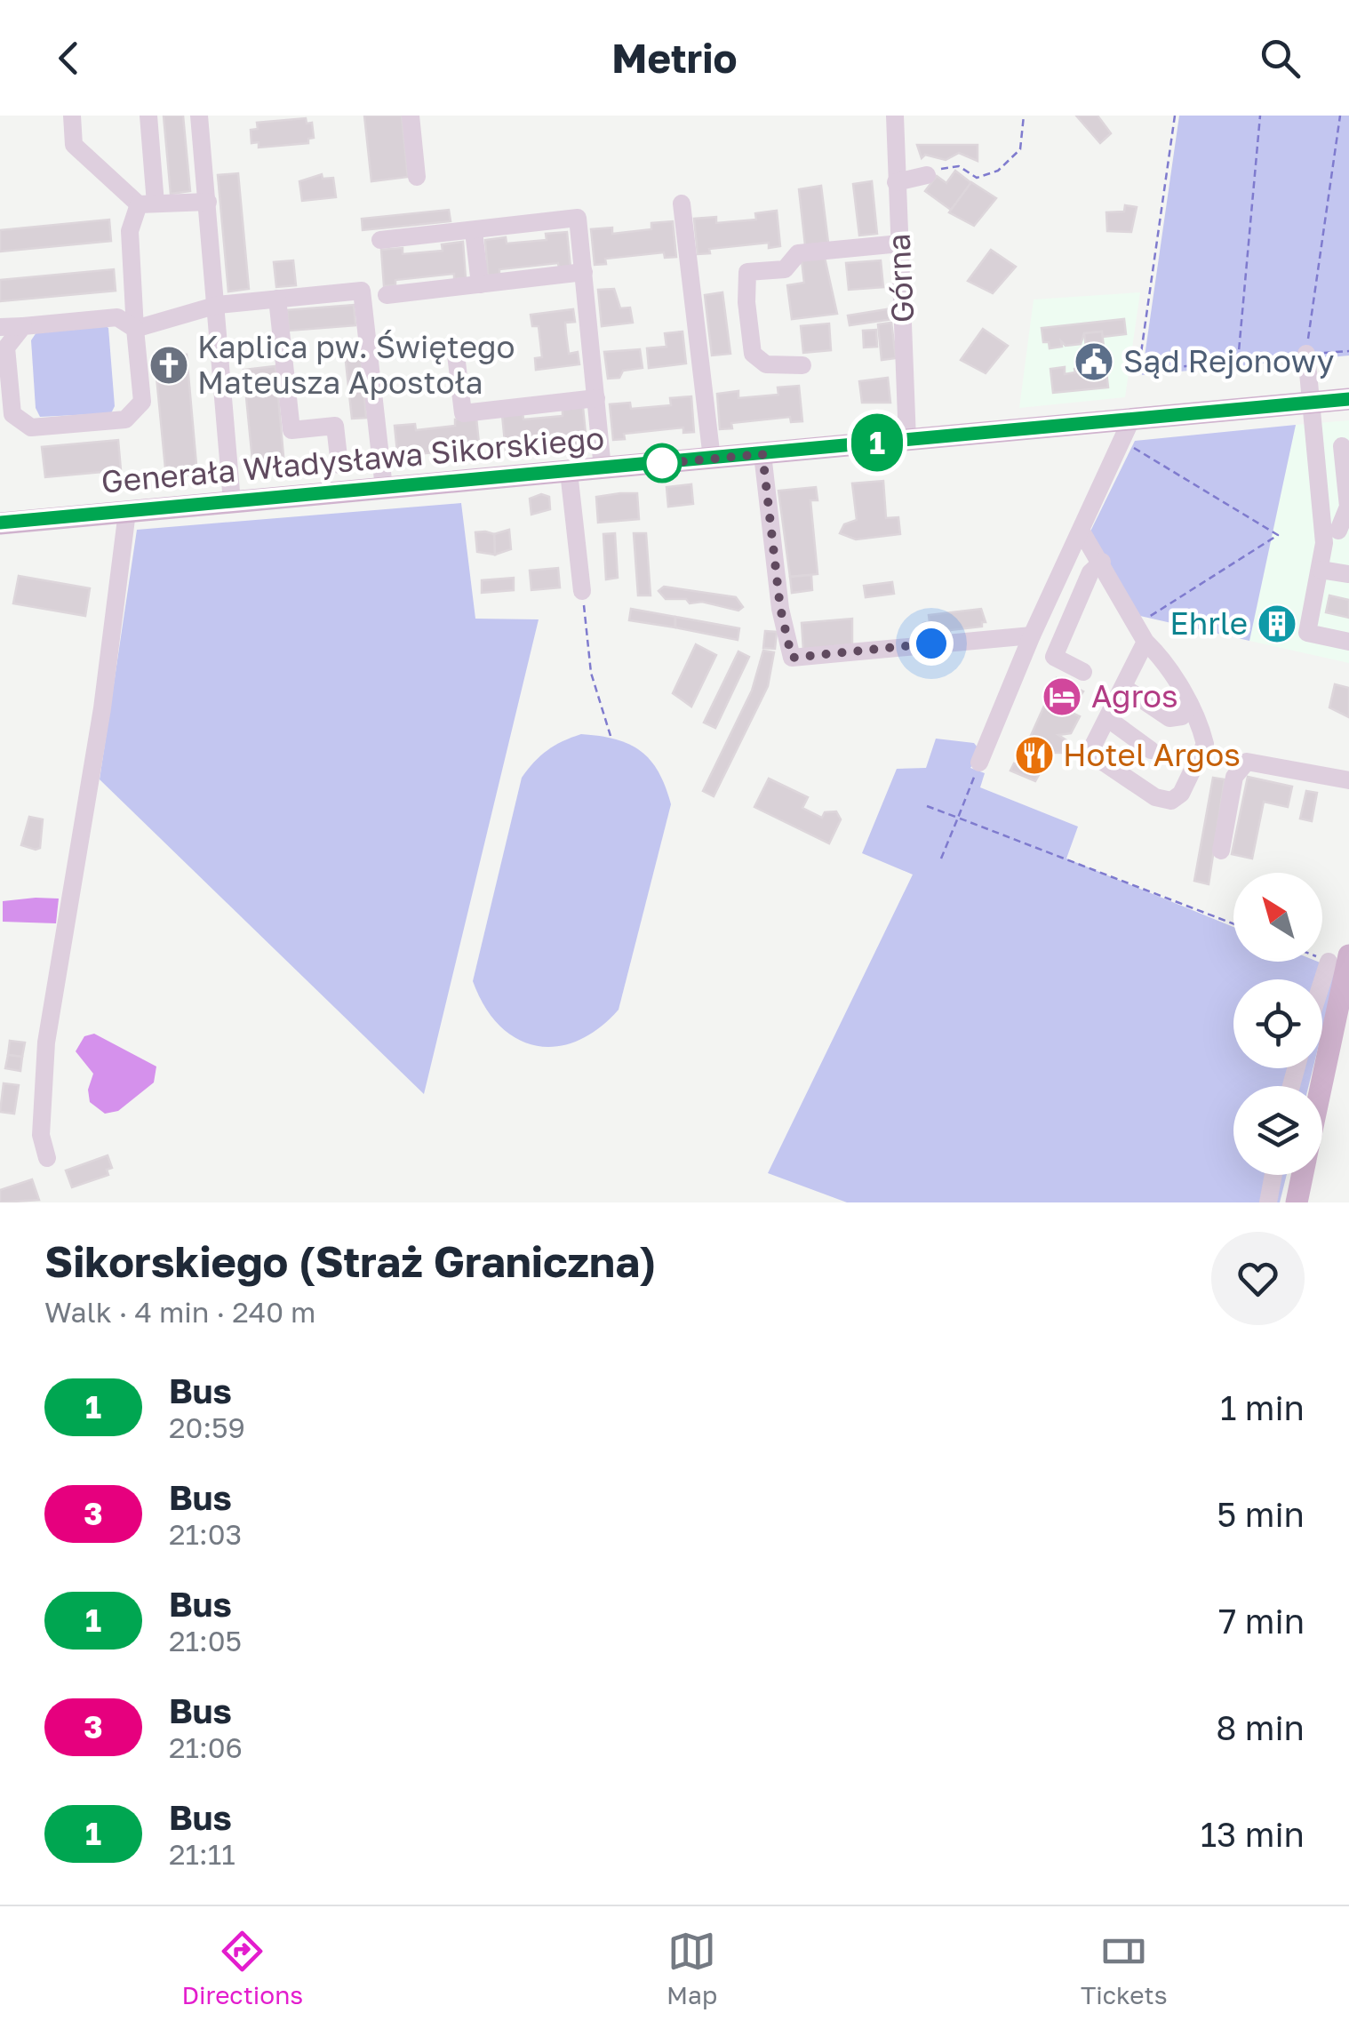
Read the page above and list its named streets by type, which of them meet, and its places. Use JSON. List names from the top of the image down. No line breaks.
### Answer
{"streets":{"main road":["Generała Władysława Sikorskiego"],"street":["Górna"]},"crossings":[["Górna","Generała Władysława Sikorskiego"]],"places":{"public building":["Sąd Rejonowy"],"church":["Kaplica pw. Świętego Mateusza Apostoła"],"building":["Ehrle"],"hotel":["Agros"],"restaurant":["Hotel Argos"]},"lines":["bus line 1"],"north":"top left","page":{"header":"Metrio","on_map":"1","heading":["Sikorskiego (Straż Graniczna)","Walk · 4 min · 240 m"],"list":[{"mark":"1","name":"Bus","note":"20:59","value":"1 min"},{"mark":"3","name":"Bus","note":"21:03","value":"5 min"},{"mark":"1","name":"Bus","note":"21:05","value":"7 min"},{"mark":"3","name":"Bus","note":"21:06","value":"8 min"},{"mark":"1","name":"Bus","note":"21:11","value":"13 min"}],"tabs":["Directions","Map","Tickets"]}}
